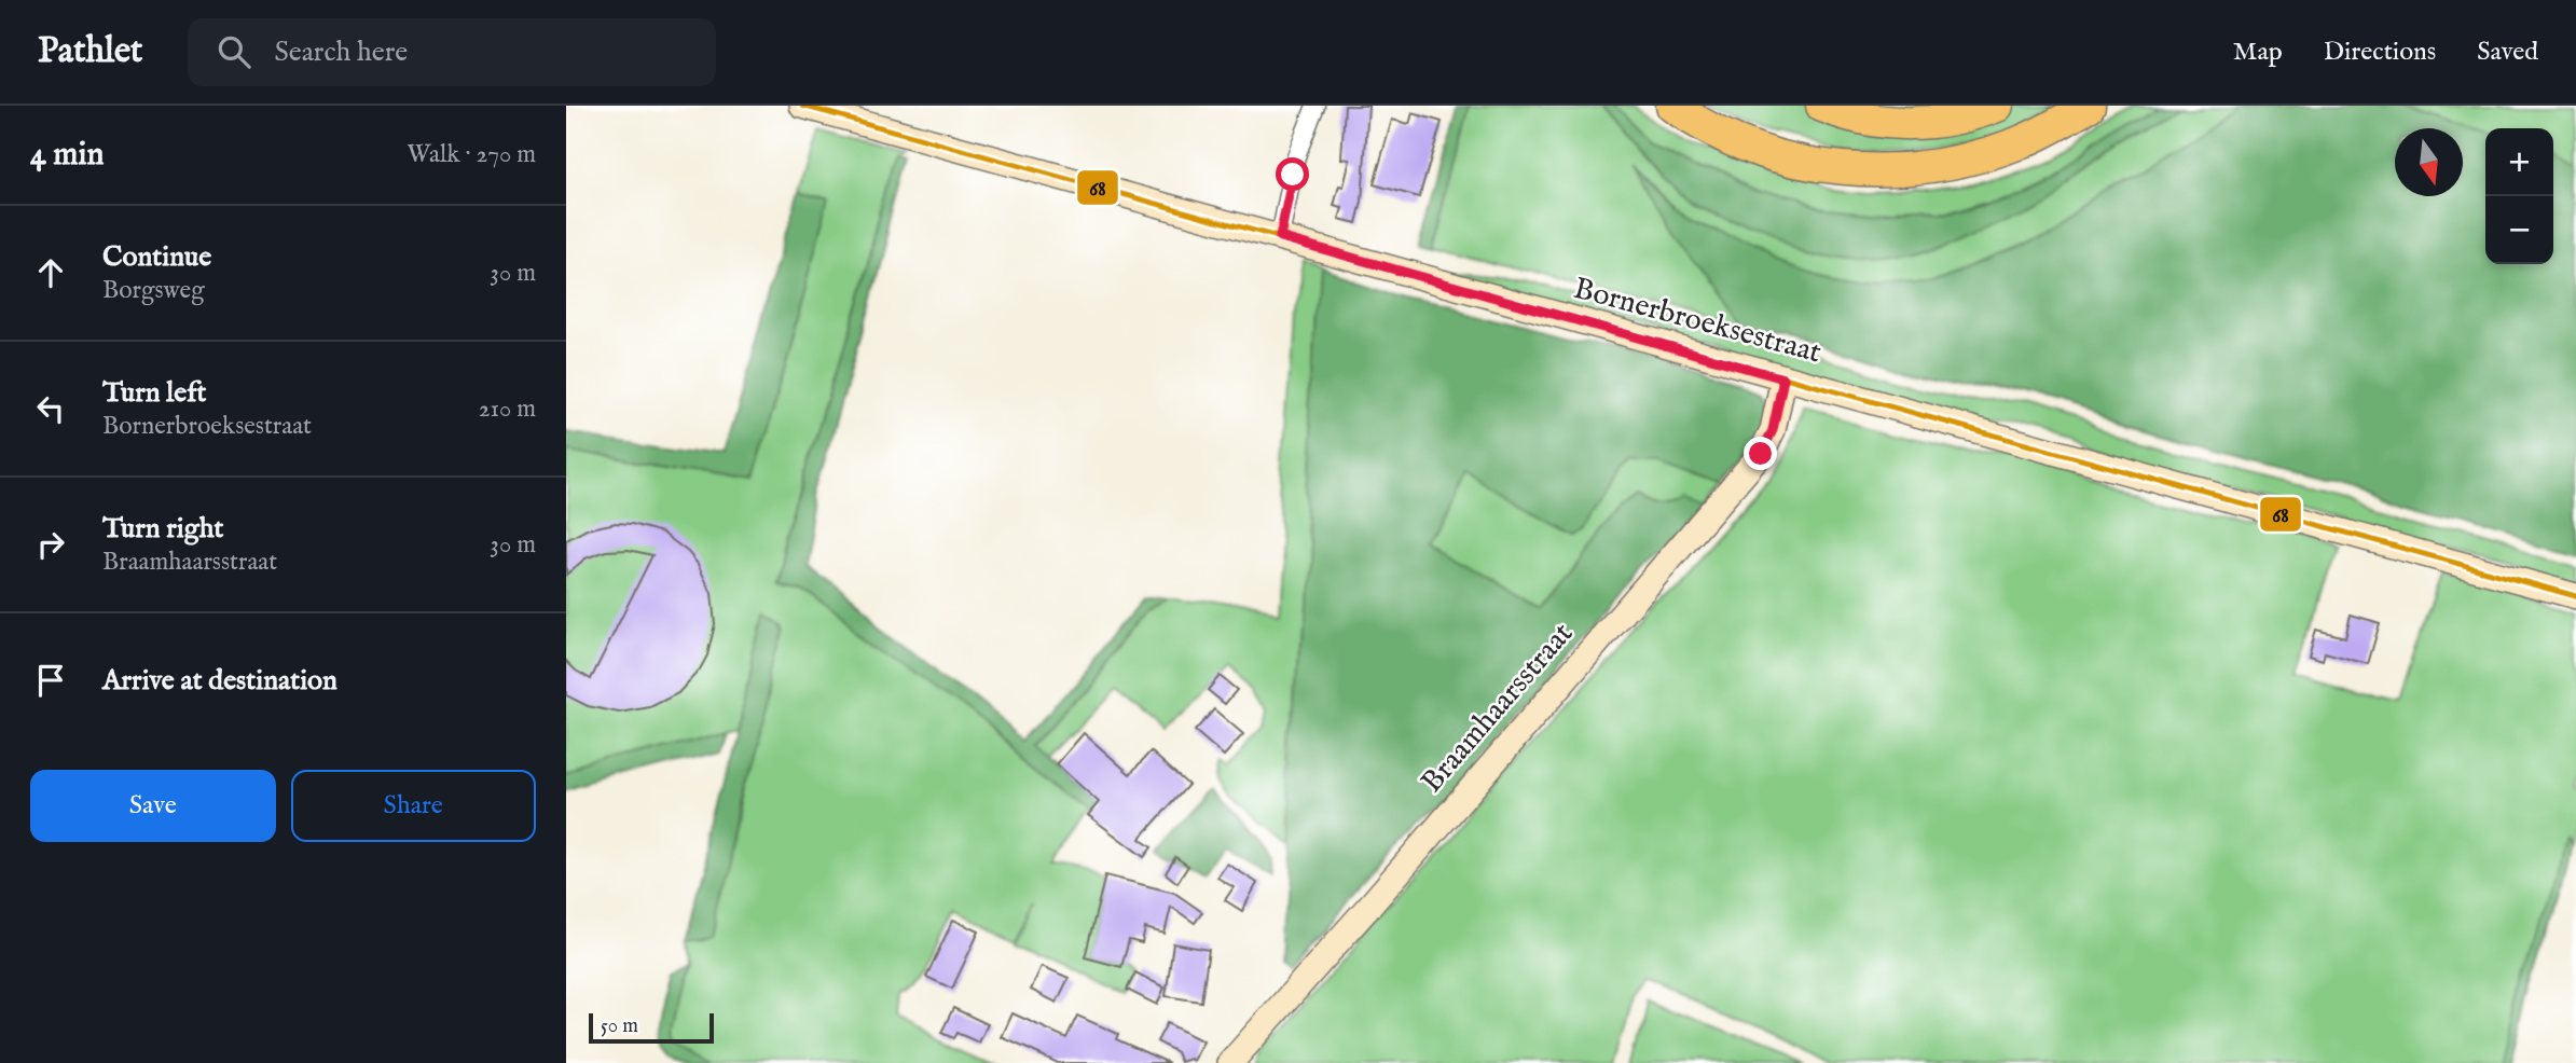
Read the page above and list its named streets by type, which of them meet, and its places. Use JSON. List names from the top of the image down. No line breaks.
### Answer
{"streets":{"main road":["Bornerbroeksestraat","Braamhaarsstraat"]},"crossings":[["Bornerbroeksestraat","Braamhaarsstraat"]],"lines":["transit line 68"],"scale_bar":"50 m","north":"bottom","page":{"header":"Pathlet","search":"Search here","nav":["Map","Directions","Saved"],"heading":["4 min","Walk · 270 m"],"map_buttons":["+","−"],"list":[["Continue","Borgsweg","30 m"],["Turn left","Bornerbroeksestraat","210 m"],["Turn right","Braamhaarsstraat","30 m"],"Arrive at destination"],"buttons":["Save","Share"],"scale":"50 m"}}
